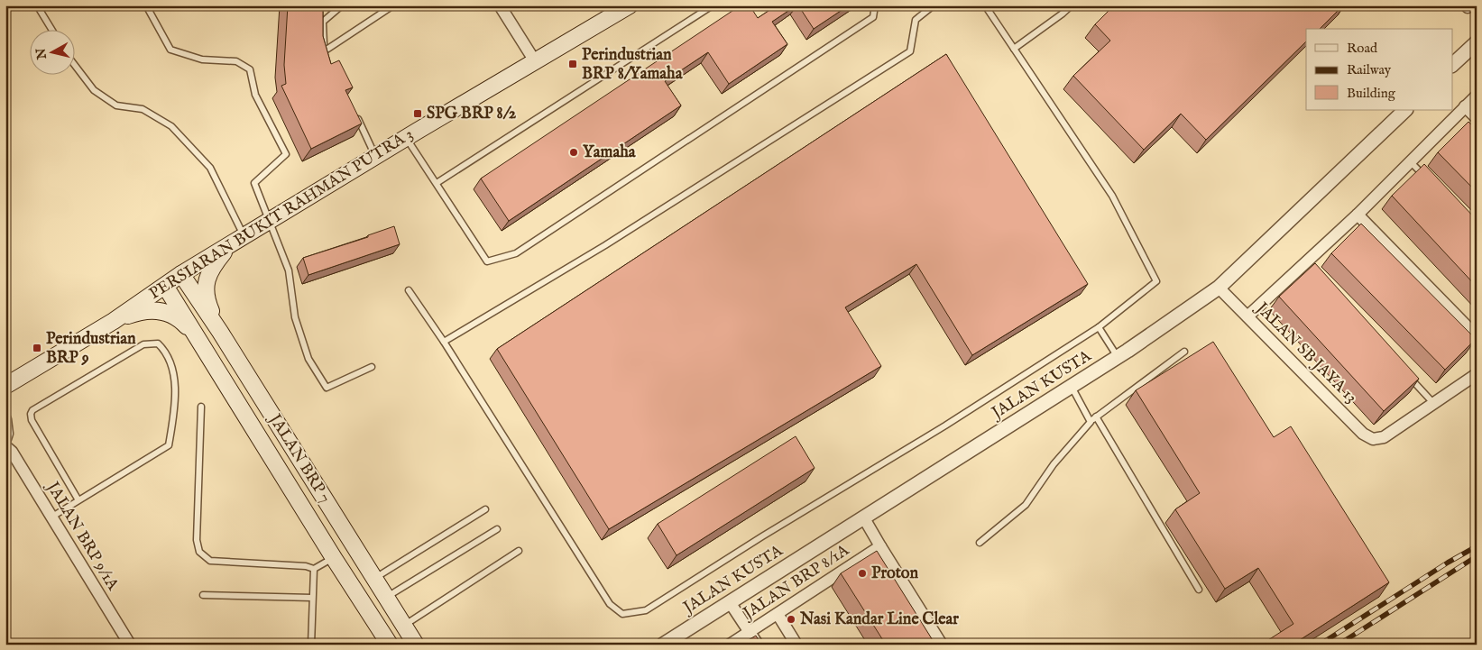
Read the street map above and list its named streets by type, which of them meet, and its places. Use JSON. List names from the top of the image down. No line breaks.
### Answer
{"streets":{"main road":["PERSIARAN BUKIT RAHMAN PUTRA 3","JALAN BRP 7"],"street":["JALAN SB JAYA 13","JALAN KUSTA","JALAN BRP 9/1A","JALAN BRP 8/1A"]},"crossings":[["PERSIARAN BUKIT RAHMAN PUTRA 3","JALAN BRP 7"],["JALAN SB JAYA 13","JALAN KUSTA"]],"places":{"transit":["Perindustrian BRP 8/Yamaha","SPG BRP 8/2","Perindustrian BRP 9"],"other":["Yamaha","Proton","Nasi Kandar Line Clear"]},"legend":["Road","Railway","Building"],"north":"left"}
